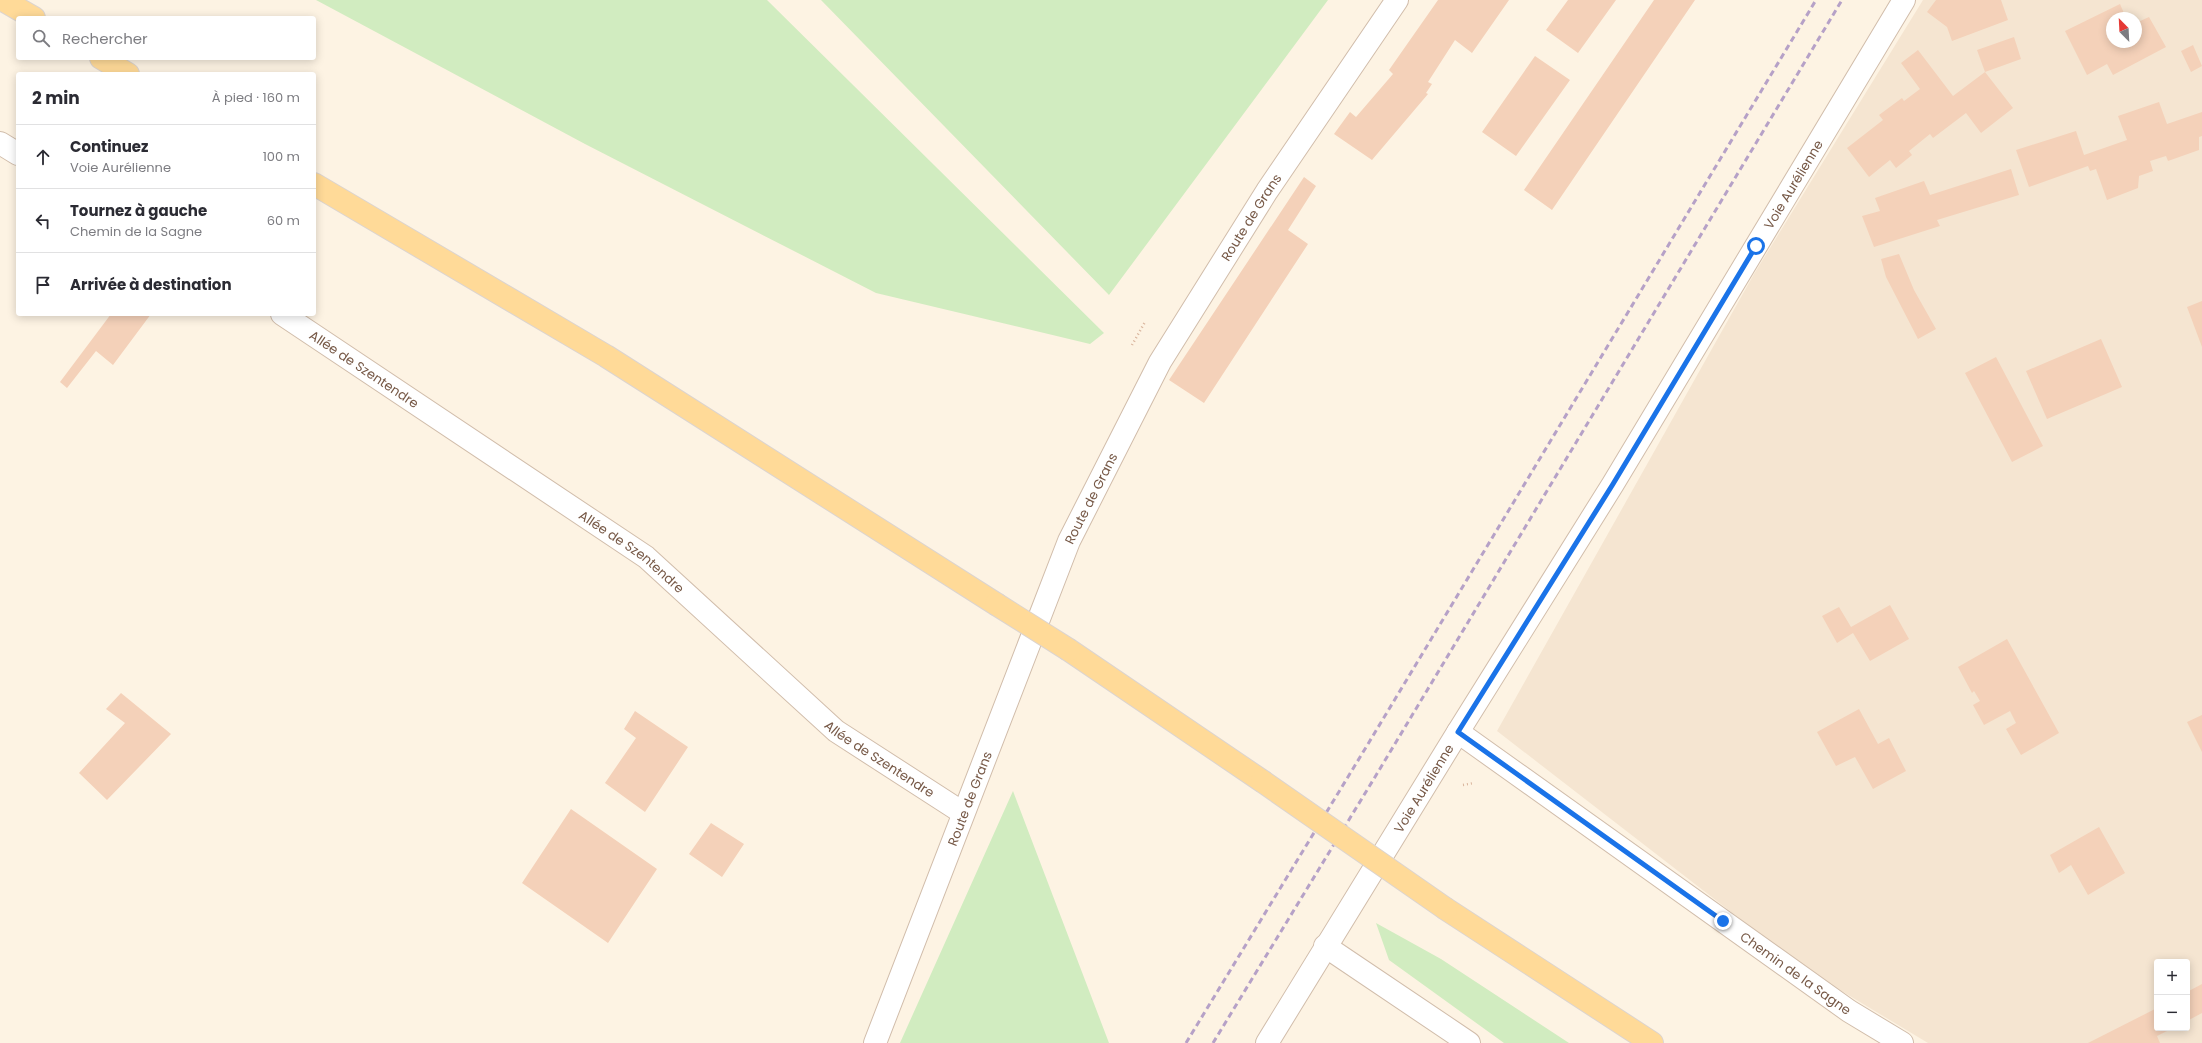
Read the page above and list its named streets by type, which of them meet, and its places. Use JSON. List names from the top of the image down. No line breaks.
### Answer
{"streets":{"street":["Voie Aurélienne","Route de Grans","Allée de Szentendre","Chemin de la Sagne"]},"crossings":[["Voie Aurélienne","Chemin de la Sagne"],["Route de Grans","Allée de Szentendre"]],"north":"top left","page":{"search":"Rechercher","heading":["2 min","À pied · 160 m"],"list":[["Continuez","Voie Aurélienne","100 m"],["Tournez à gauche","Chemin de la Sagne","60 m"],"Arrivée à destination"],"map_buttons":["+","−"]}}
